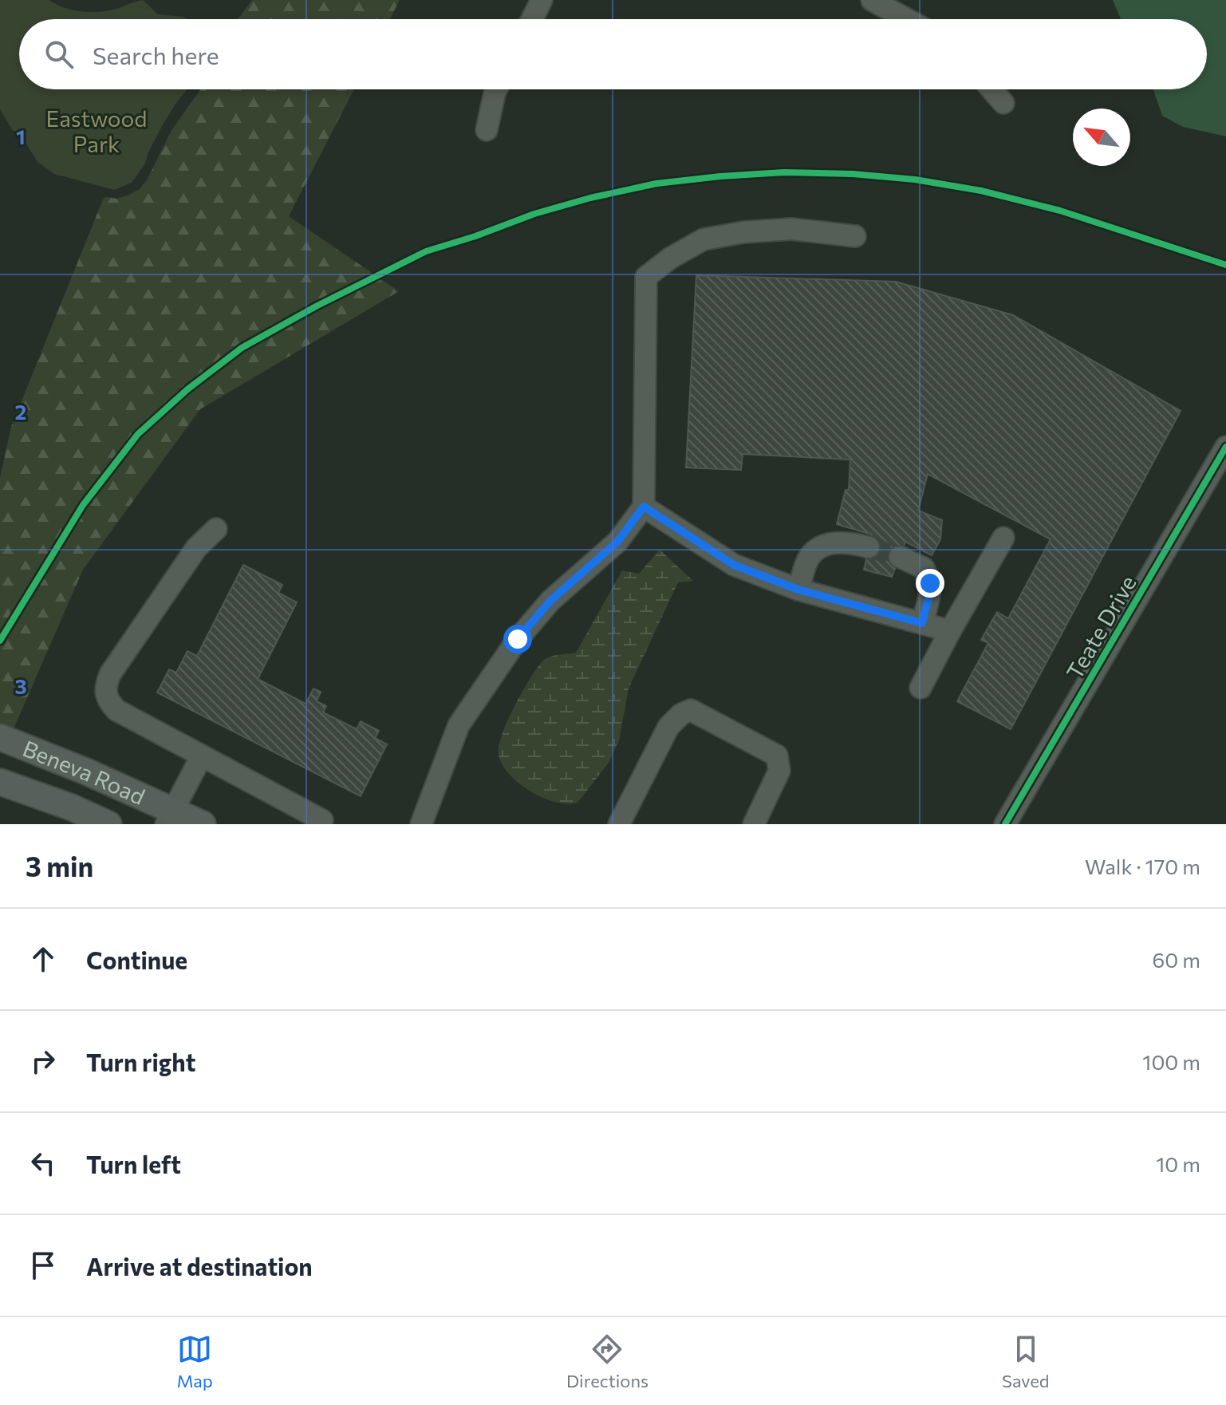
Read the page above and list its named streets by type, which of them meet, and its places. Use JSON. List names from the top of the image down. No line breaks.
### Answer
{"streets":{"main road":["Beneva Road"],"street":["Teate Drive"]},"parks":["Eastwood Park"],"north":"top left","page":{"search":"Search here","heading":["3 min","Walk · 170 m"],"list":[["Continue","60 m"],["Turn right","100 m"],["Turn left","10 m"],"Arrive at destination"],"nav":["Map","Directions","Saved"]},"grid":{"rows":["1","2","3"]}}
